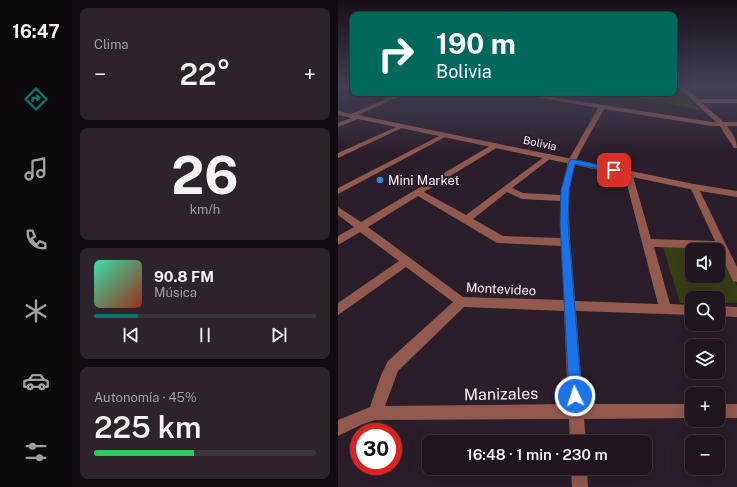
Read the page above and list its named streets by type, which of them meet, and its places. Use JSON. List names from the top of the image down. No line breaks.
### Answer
{"streets":{"street":["Bolivia","Montevideo","Manizales"]},"places":["Mini Market"],"page":{"tabs":"16:47","tile":["Clima",["26","km/h"],["Autonomía · 45%","225 km"]],"turn":["190 m","Bolivia"],"heat":["−","22°","+"],"map_buttons":["+","−"],"song":["90.8 FM","Música"],"limit":"30","trip":"16:48 · 1 min · 230 m"}}
